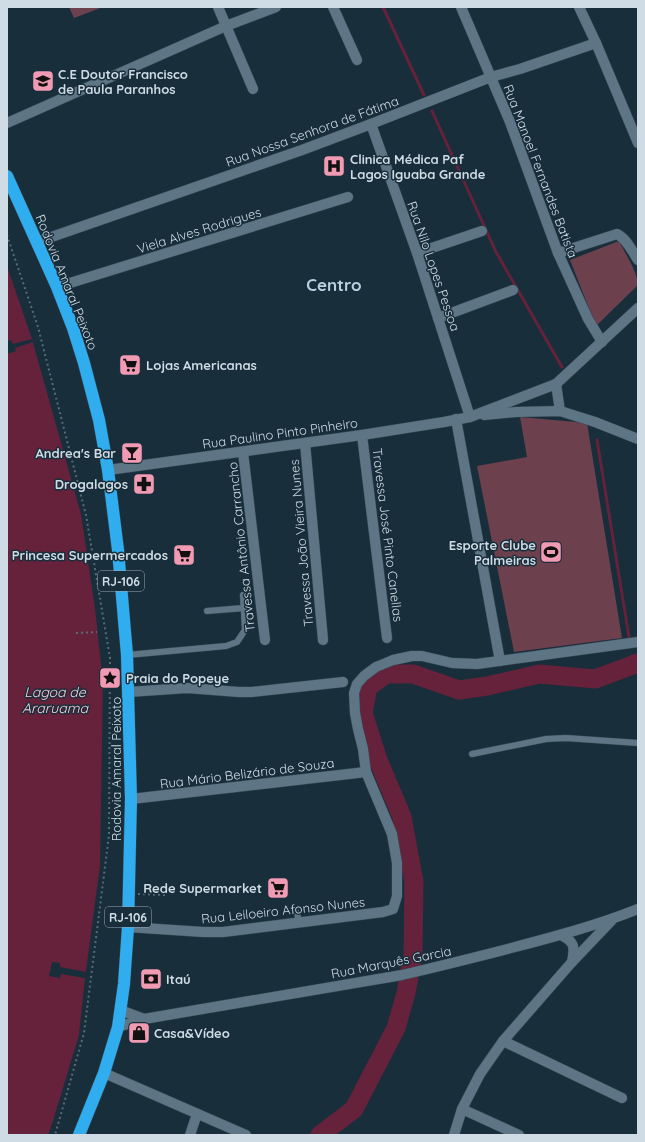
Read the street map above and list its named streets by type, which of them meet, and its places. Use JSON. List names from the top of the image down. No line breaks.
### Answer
{"streets":{"highway":["Rodovia Amaral Peixoto","RJ-106"],"street":["Rua Nossa Senhora de Fátima","Rua Manoel Fernandes Batista","Viela Alves Rodrigues","Rua Nilo Lopes Pessoa","Rua Paulino Pinto Pinheiro","Travessa José Pinto Canellas","Travessa João Vieira Nunes","Travessa Antônio Carrancho","Rua Mário Belizário de Souza","Rua Leiloeiro Afonso Nunes","Rua Marquês Garcia"]},"crossings":[["Rua Nossa Senhora de Fátima","Rua Manoel Fernandes Batista"],["Rua Nossa Senhora de Fátima","Rua Nilo Lopes Pessoa"],["Rua Nossa Senhora de Fátima","Rodovia Amaral Peixoto"],["Viela Alves Rodrigues","Rodovia Amaral Peixoto"],["Rua Nilo Lopes Pessoa","Rua Paulino Pinto Pinheiro"],["Rodovia Amaral Peixoto","Rua Paulino Pinto Pinheiro"],["Rodovia Amaral Peixoto","Rua Mário Belizário de Souza"],["Rodovia Amaral Peixoto","Rua Leiloeiro Afonso Nunes"],["Rodovia Amaral Peixoto","Rua Marquês Garcia"],["Rua Paulino Pinto Pinheiro","Travessa José Pinto Canellas"],["Rua Paulino Pinto Pinheiro","Travessa João Vieira Nunes"],["Rua Paulino Pinto Pinheiro","Travessa Antônio Carrancho"],["Rua Mário Belizário de Souza","Rua Leiloeiro Afonso Nunes"]],"districts":["Centro"],"water":["Lagoa de Araruama"],"places":{"school or university":["C.E Doutor Francisco de Paula Paranhos"],"hospital":["Clinica Médica Paf Lagos Iguaba Grande"],"supermarket":["Lojas Americanas","Princesa Supermercados","Rede Supermarket"],"bar":["Andrea's Bar"],"pharmacy":["Drogalagos"],"sports":["Esporte Clube Palmeiras"],"place":["Praia do Popeye"],"bank":["Itaú"],"shop":["Casa&Vídeo"]}}
